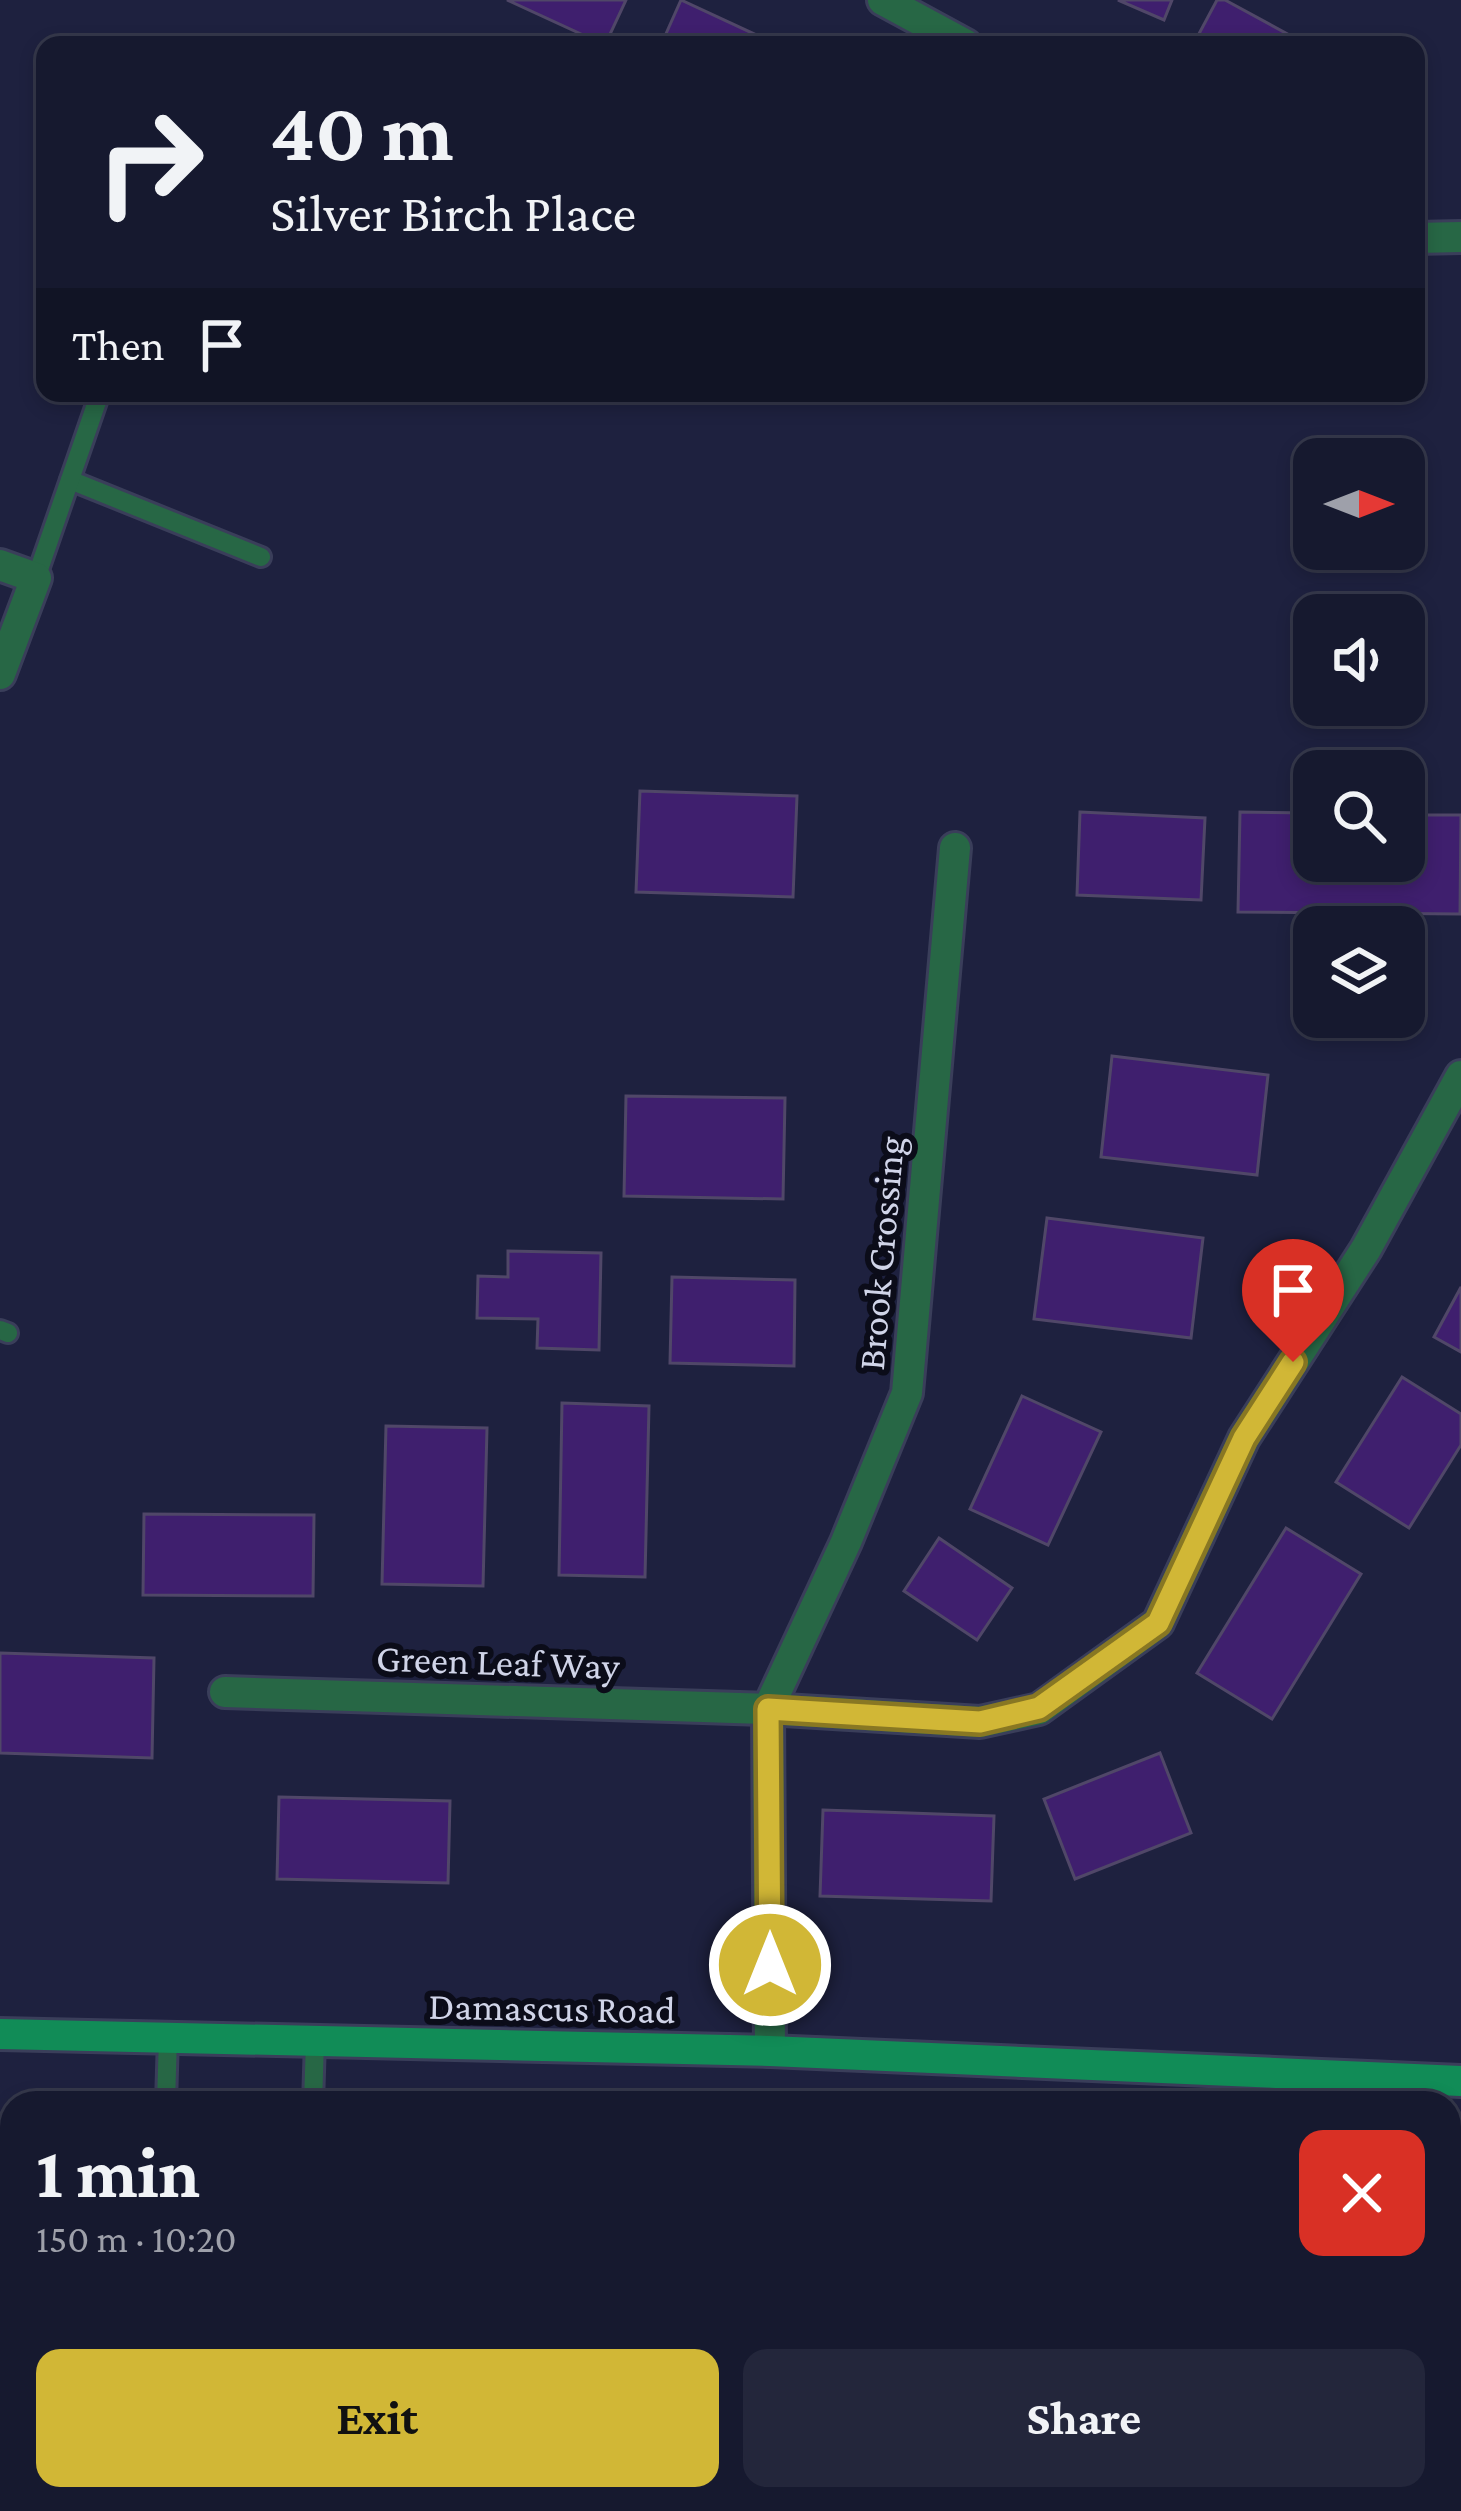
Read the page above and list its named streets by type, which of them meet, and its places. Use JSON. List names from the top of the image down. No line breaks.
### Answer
{"streets":{"street":["Brook Crossing","Green Leaf Way","Damascus Road"]},"crossings":[["Brook Crossing","Green Leaf Way"]],"north":"right","page":{"turn":["40 m","Silver Birch Place"],"then":"Then","heading":["1 min","150 m · 10:20"],"buttons":["Exit","Share"]}}
